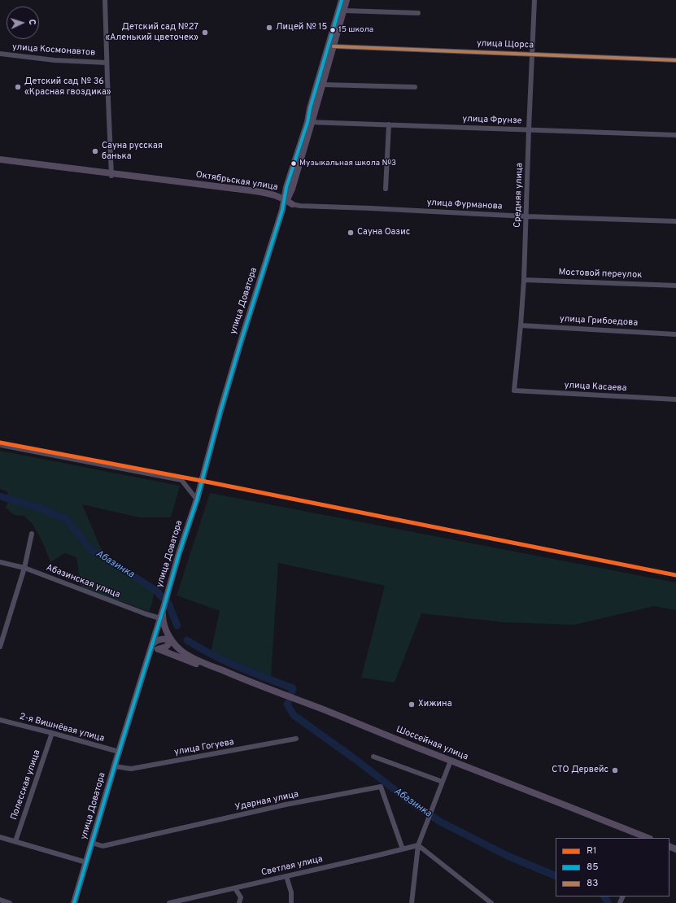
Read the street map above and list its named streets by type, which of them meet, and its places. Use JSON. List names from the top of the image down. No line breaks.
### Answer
{"streets":{"main road":["Октябрьская улица","улица Доватора","Шоссейная улица"],"street":["улица Щорса","улица Космонавтов","улица Фрунзе","Средняя улица","улица Фурманова","Мостовой переулок","улица Грибоедова","улица Касаева","Абазинская улица","2-я Вишнёвая улица","улица Гогуева","Полесская улица","Ударная улица","Светлая улица"]},"crossings":[["улица Щорса","Средняя улица"],["улица Щорса","улица Доватора"],["улица Фрунзе","Средняя улица"],["улица Фрунзе","улица Доватора"],["Октябрьская улица","улица Фурманова"],["Октябрьская улица","улица Доватора"],["Средняя улица","улица Фурманова"],["Средняя улица","Мостовой переулок"],["Средняя улица","улица Грибоедова"],["Средняя улица","улица Касаева"],["улица Фурманова","улица Доватора"],["улица Доватора","Абазинская улица"],["улица Доватора","2-я Вишнёвая улица"],["улица Доватора","улица Гогуева"],["улица Доватора","Ударная улица"],["2-я Вишнёвая улица","Полесская улица"],["Ударная улица","Светлая улица"]],"water":["Абазинка"],"places":["Лицей № 15","15 школа","Детский сад №27 «Аленький цветочек»","Детский сад № 36 «Красная гвоздика»","Сауна русская банька","Музыкальная школа №3","Сауна Оазис","Хижина","СТО Дервейс"],"lines":["transit line 85","transit line 83","transit line R1"],"legend":["R1","85","83"],"north":"right"}
